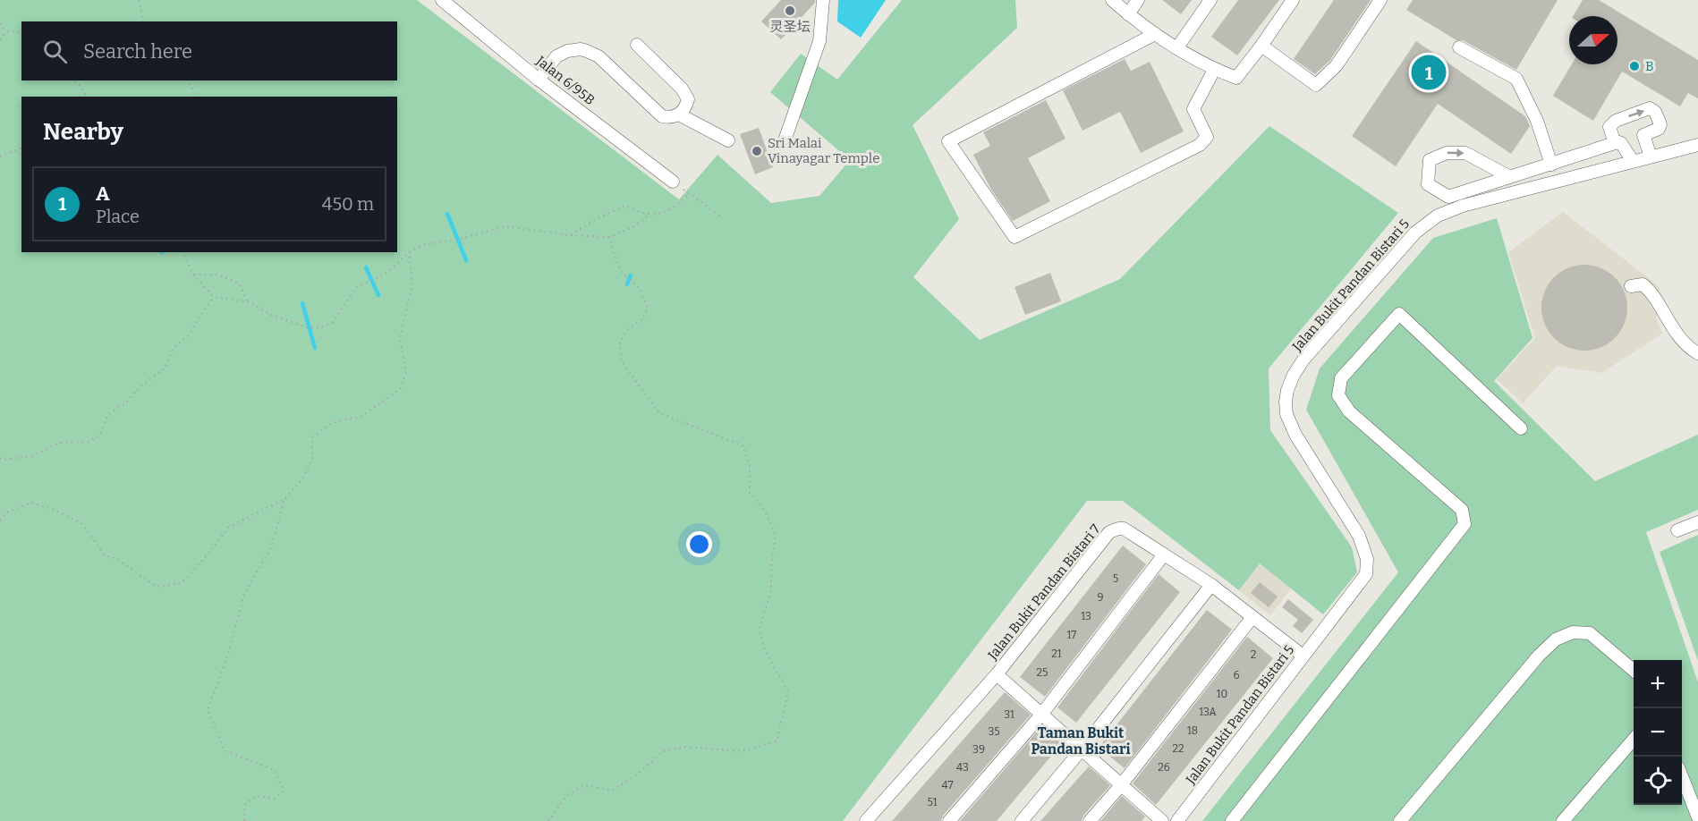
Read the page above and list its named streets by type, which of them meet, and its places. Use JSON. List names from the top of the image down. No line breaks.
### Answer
{"streets":{"street":["Jalan 6/95B","Jalan Bukit Pandan Bistari 5","Jalan Bukit Pandan Bistari 7"]},"crossings":[["Jalan Bukit Pandan Bistari 5","Jalan Bukit Pandan Bistari 7"]],"districts":["Taman Bukit Pandan Bistari"],"places":["灵圣坛","B","Sri Malai Vinayagar Temple"],"house_numbers":["5","9","13","17","21","2","25","6","10","13A","31","18","35","22","39","43","26","47","51"],"north":"right","page":{"search":"Search here","pins":"1","heading":"Nearby","list":[{"mark":"1","name":"A","note":"Place","value":"450 m"}],"map_buttons":["+","−"]}}
